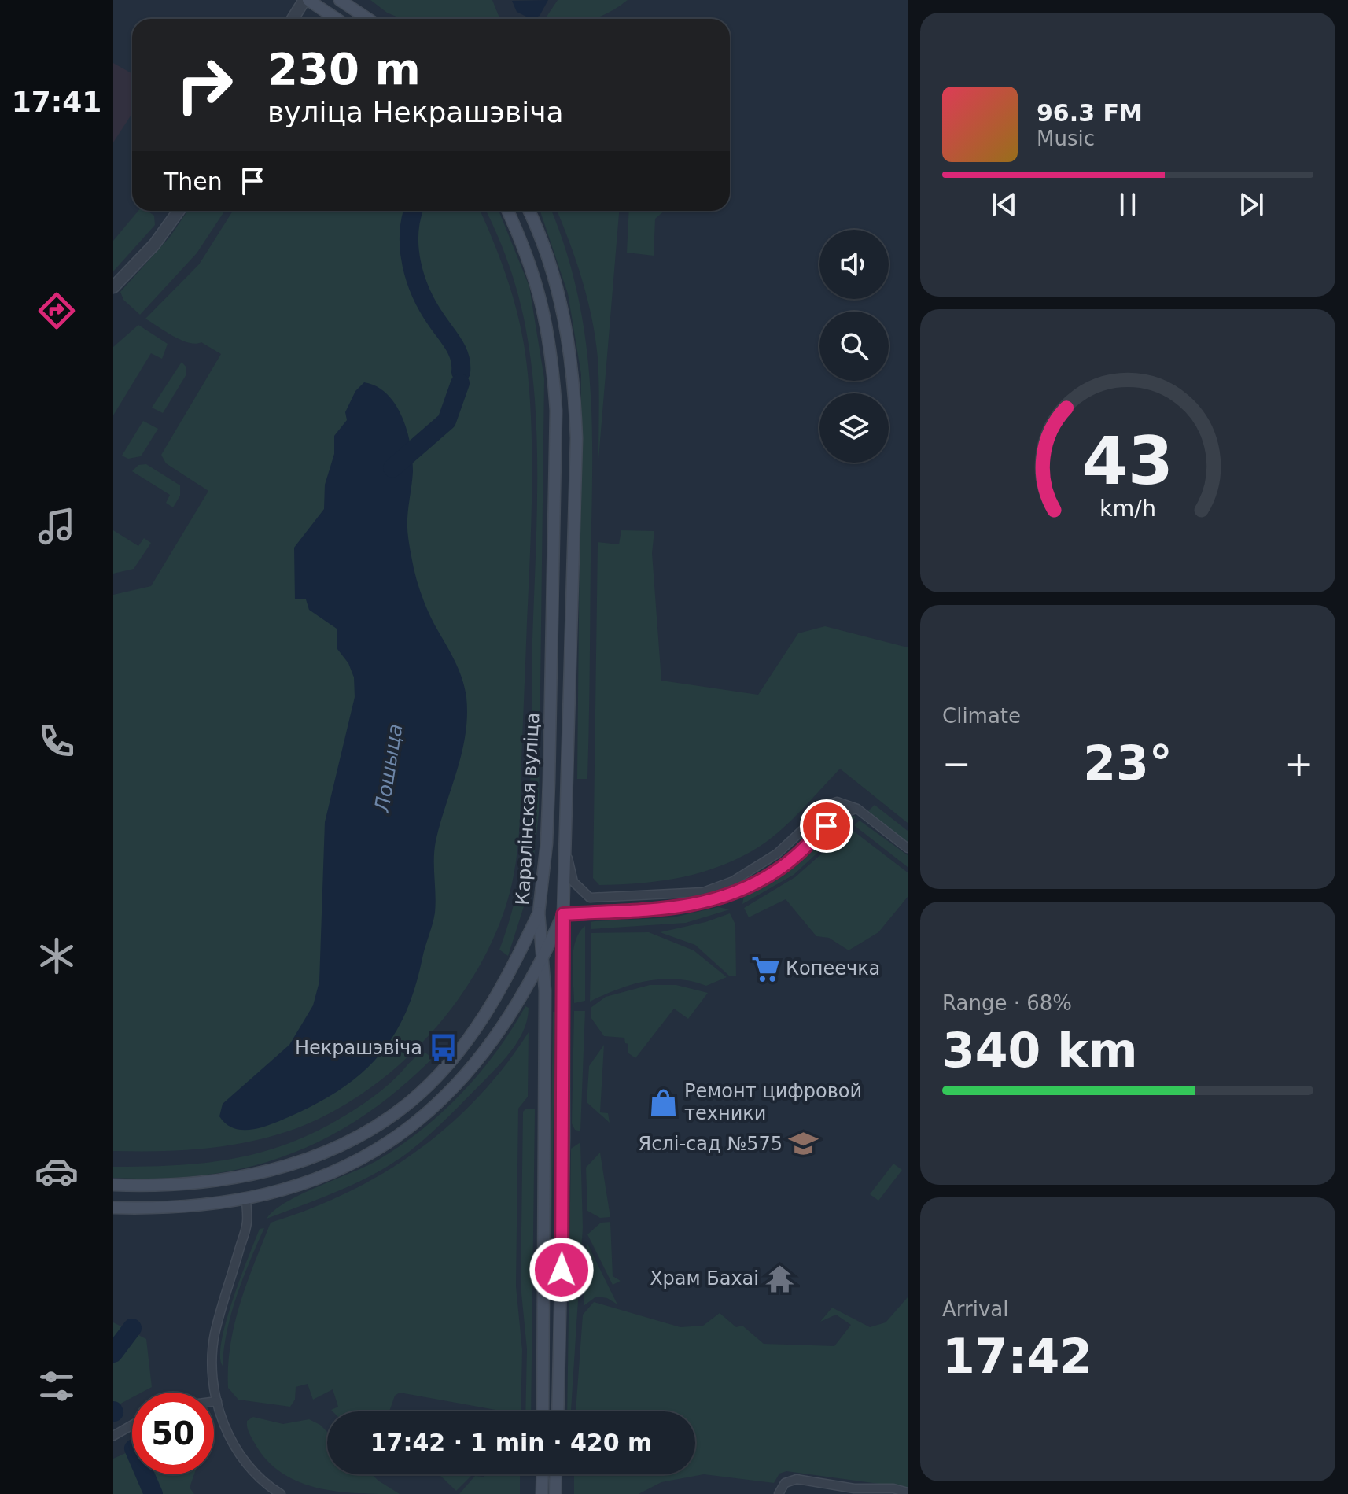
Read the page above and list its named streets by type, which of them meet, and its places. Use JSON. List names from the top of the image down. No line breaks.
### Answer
{"streets":{"main road":["Каралінская вуліца"]},"water":["Лошыца"],"places":{"supermarket":["Копеечка"],"bus stop":["Некрашэвіча"],"shop":["Ремонт цифровой техники"],"school or university":["Яслі-сад №575"],"temple":["Храм Бахаі"]},"page":{"tabs":"17:41","turn":["230 m","вуліца Некрашэвіча"],"song":["96.3 FM","Music"],"then":"Then","tile":["Climate",["Range · 68%","340 km"],["Arrival","17:42"]],"heat":["−","23°","+"],"limit":"50","trip":"17:42 · 1 min · 420 m","gauge":["43","km/h"]}}
